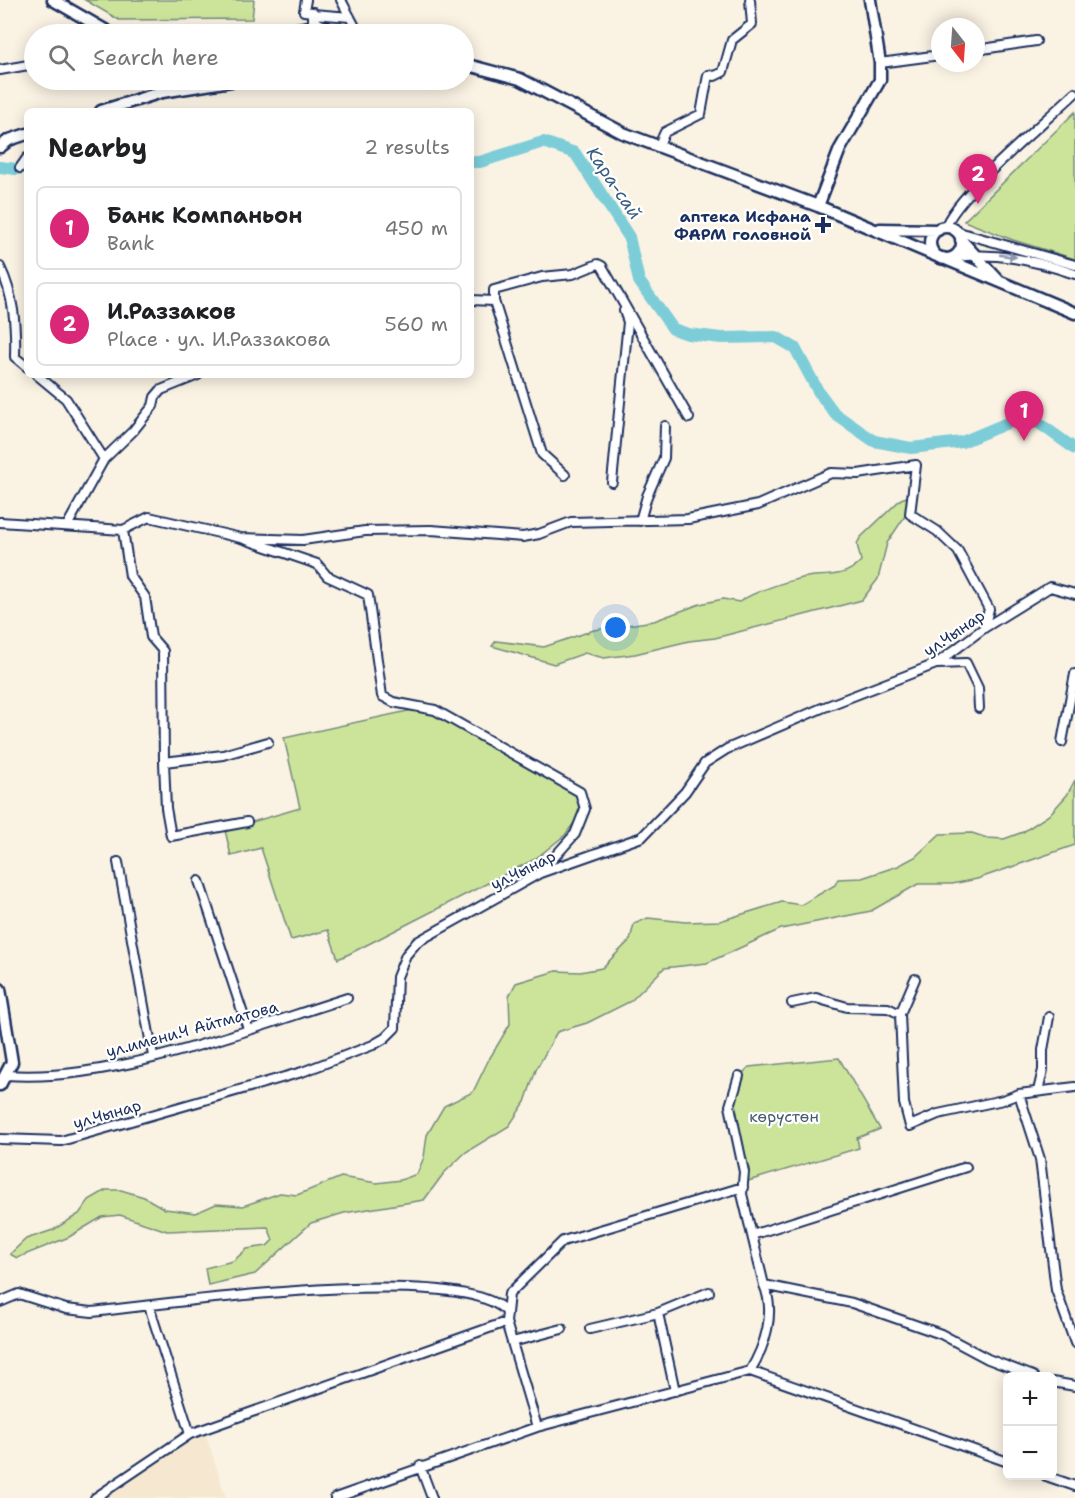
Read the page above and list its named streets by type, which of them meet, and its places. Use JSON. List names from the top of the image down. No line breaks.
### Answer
{"streets":{"street":["ул.Чынар","ул.имени.Ч Айтматова"]},"water":["Кара-сай"],"parks":["көрүстөн"],"places":{"health":["аптека Исфана ФАРМ головной"]},"north":"bottom","page":{"search":"Search here","heading":["Nearby","2 results"],"pins":["2","1"],"list":[{"mark":"1","name":"Банк Компаньон","note":"Bank","value":"450 m"},{"mark":"2","name":"И.Раззаков","note":"Place · ул. И.Раззакова","value":"560 m"}],"map_buttons":["+","−"]}}
